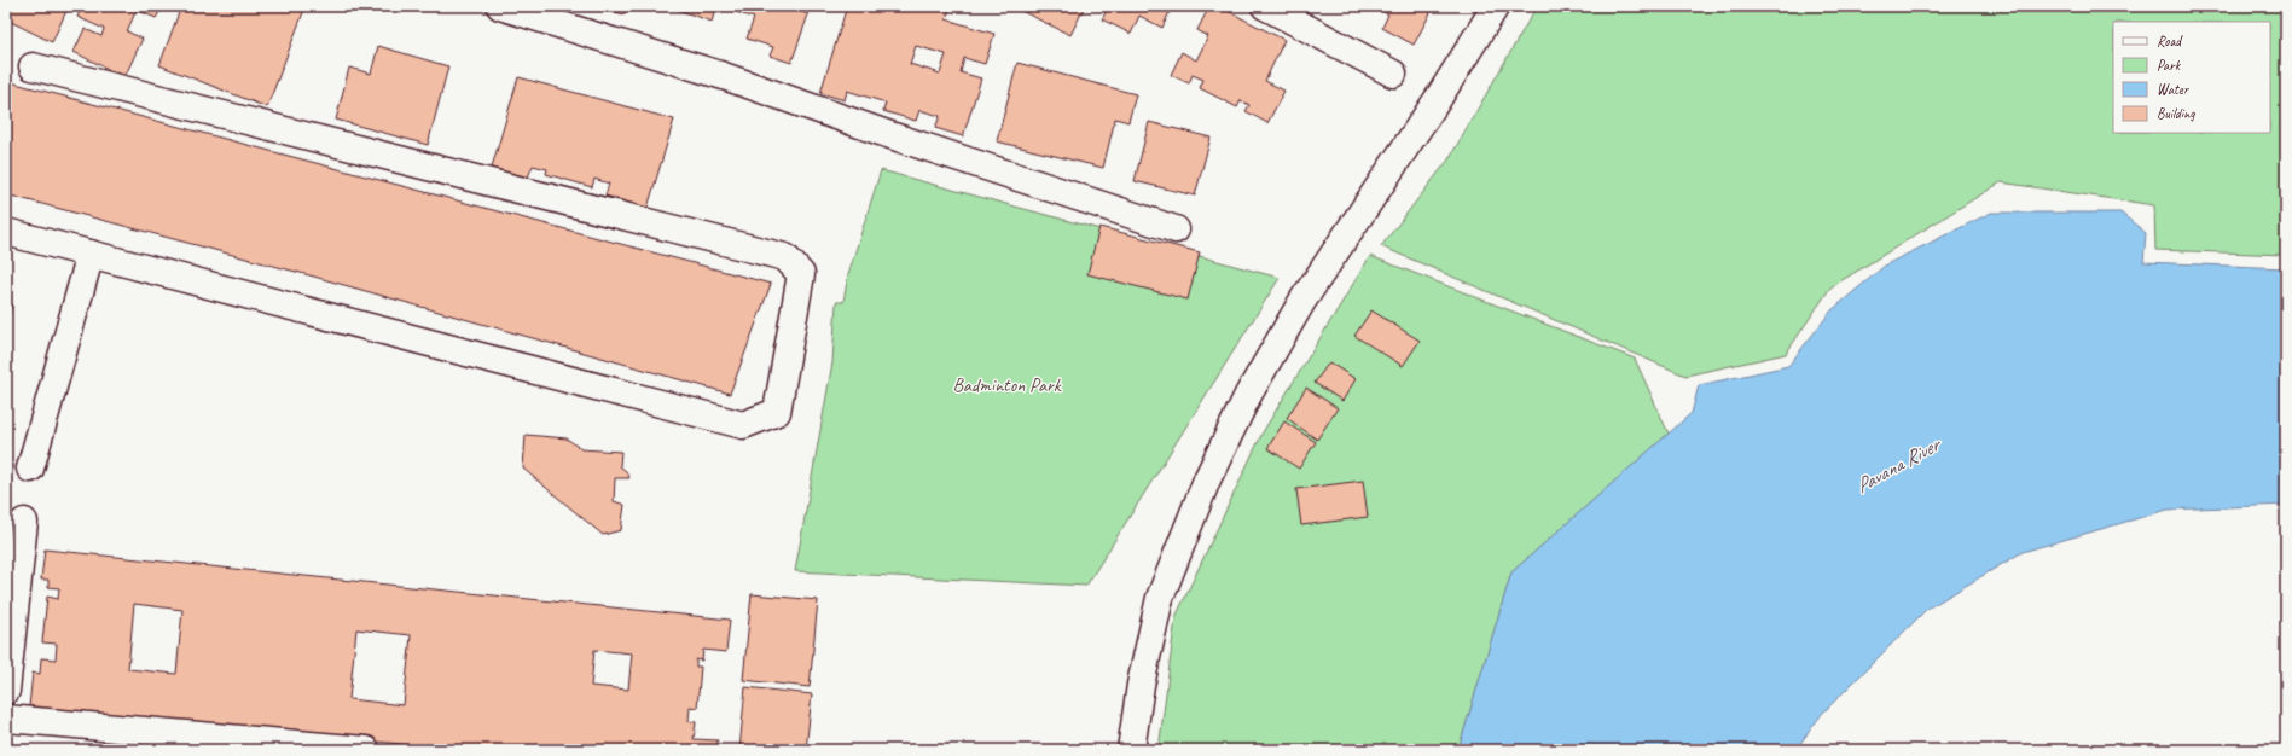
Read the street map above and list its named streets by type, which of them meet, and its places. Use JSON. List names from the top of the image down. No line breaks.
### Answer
{"water":["Pavana River"],"parks":["Badminton Park"],"legend":["Road","Park","Water","Building"]}
